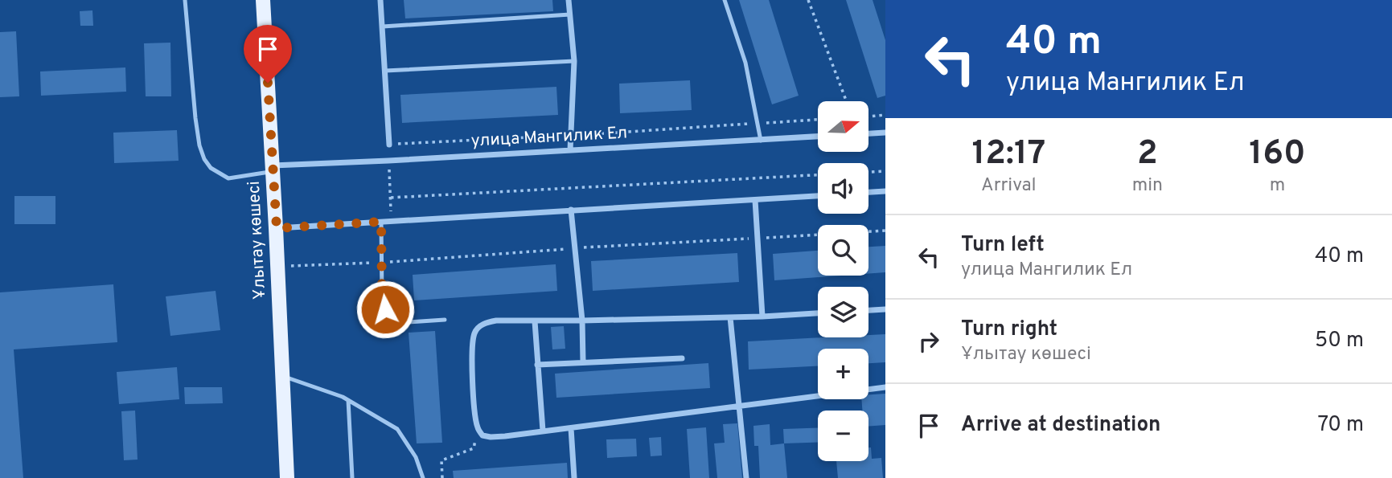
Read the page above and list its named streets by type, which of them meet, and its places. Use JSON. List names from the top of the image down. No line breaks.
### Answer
{"streets":{"main road":["Ұлытау көшесі"],"street":["улица Мангилик Ел"]},"crossings":[["улица Мангилик Ел","Ұлытау көшесі"]],"north":"right","page":{"turn":["40 m","улица Мангилик Ел"],"map_buttons":["+","−"],"eta":["12:17","Arrival","2","min","160","m"],"list":[{"name":"Turn left","note":"улица Мангилик Ел","value":"40 m"},{"name":"Turn right","note":"Ұлытау көшесі","value":"50 m"},{"name":"Arrive at destination","value":"70 m"}]}}
